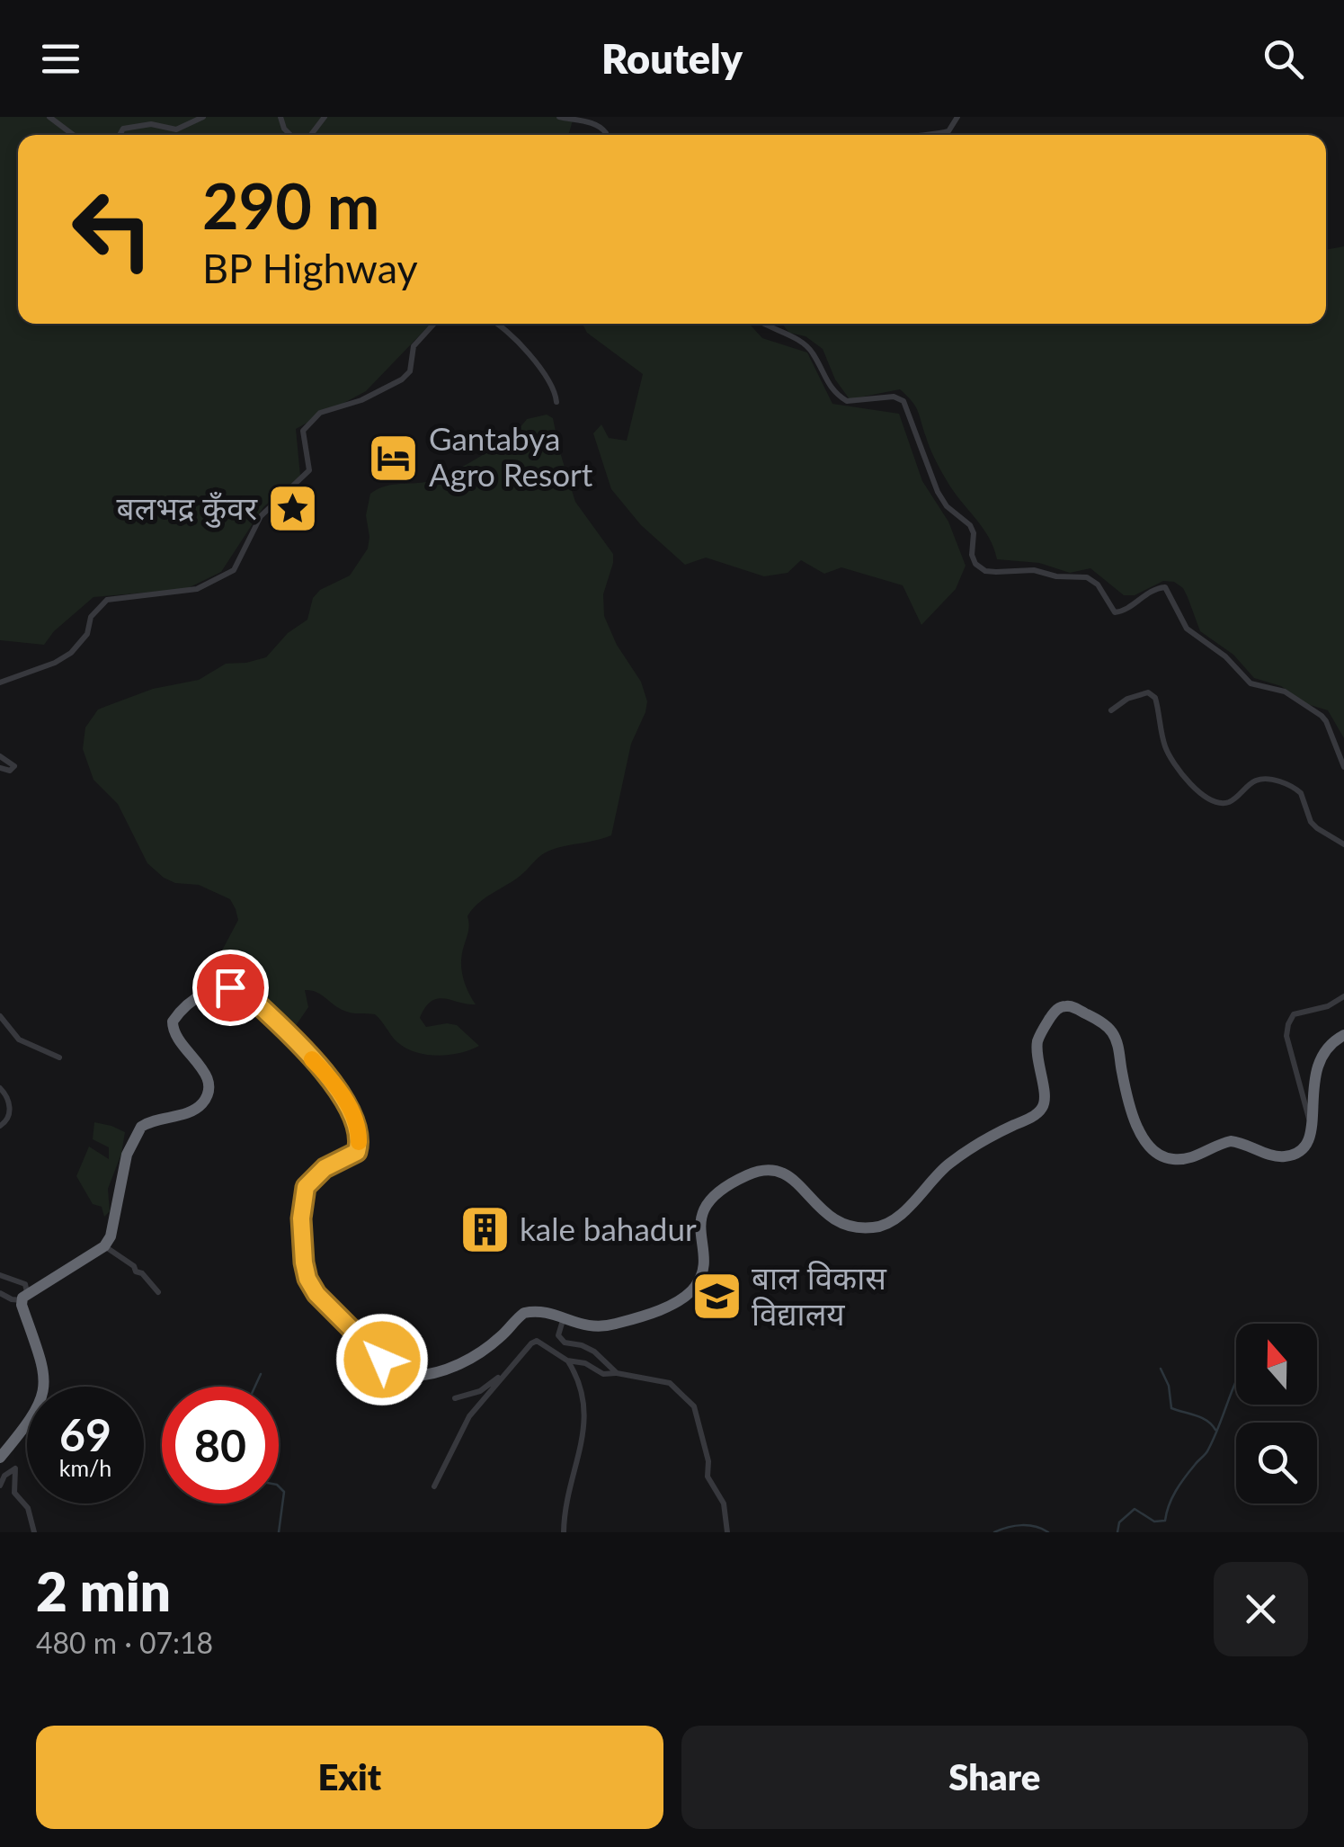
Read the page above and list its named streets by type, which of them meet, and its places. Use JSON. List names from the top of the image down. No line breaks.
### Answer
{"places":{"hotel":["Gantabya Agro Resort"],"place":["बलभद्र कुँवर"],"building":["kale bahadur"],"school or university":["बाल विकास विद्यालय"]},"north":"top","page":{"header":"Routely","turn":["290 m","BP Highway"],"speed":"69 km/h","limit":"80","heading":["2 min","480 m · 07:18"],"buttons":["Exit","Share"]}}
